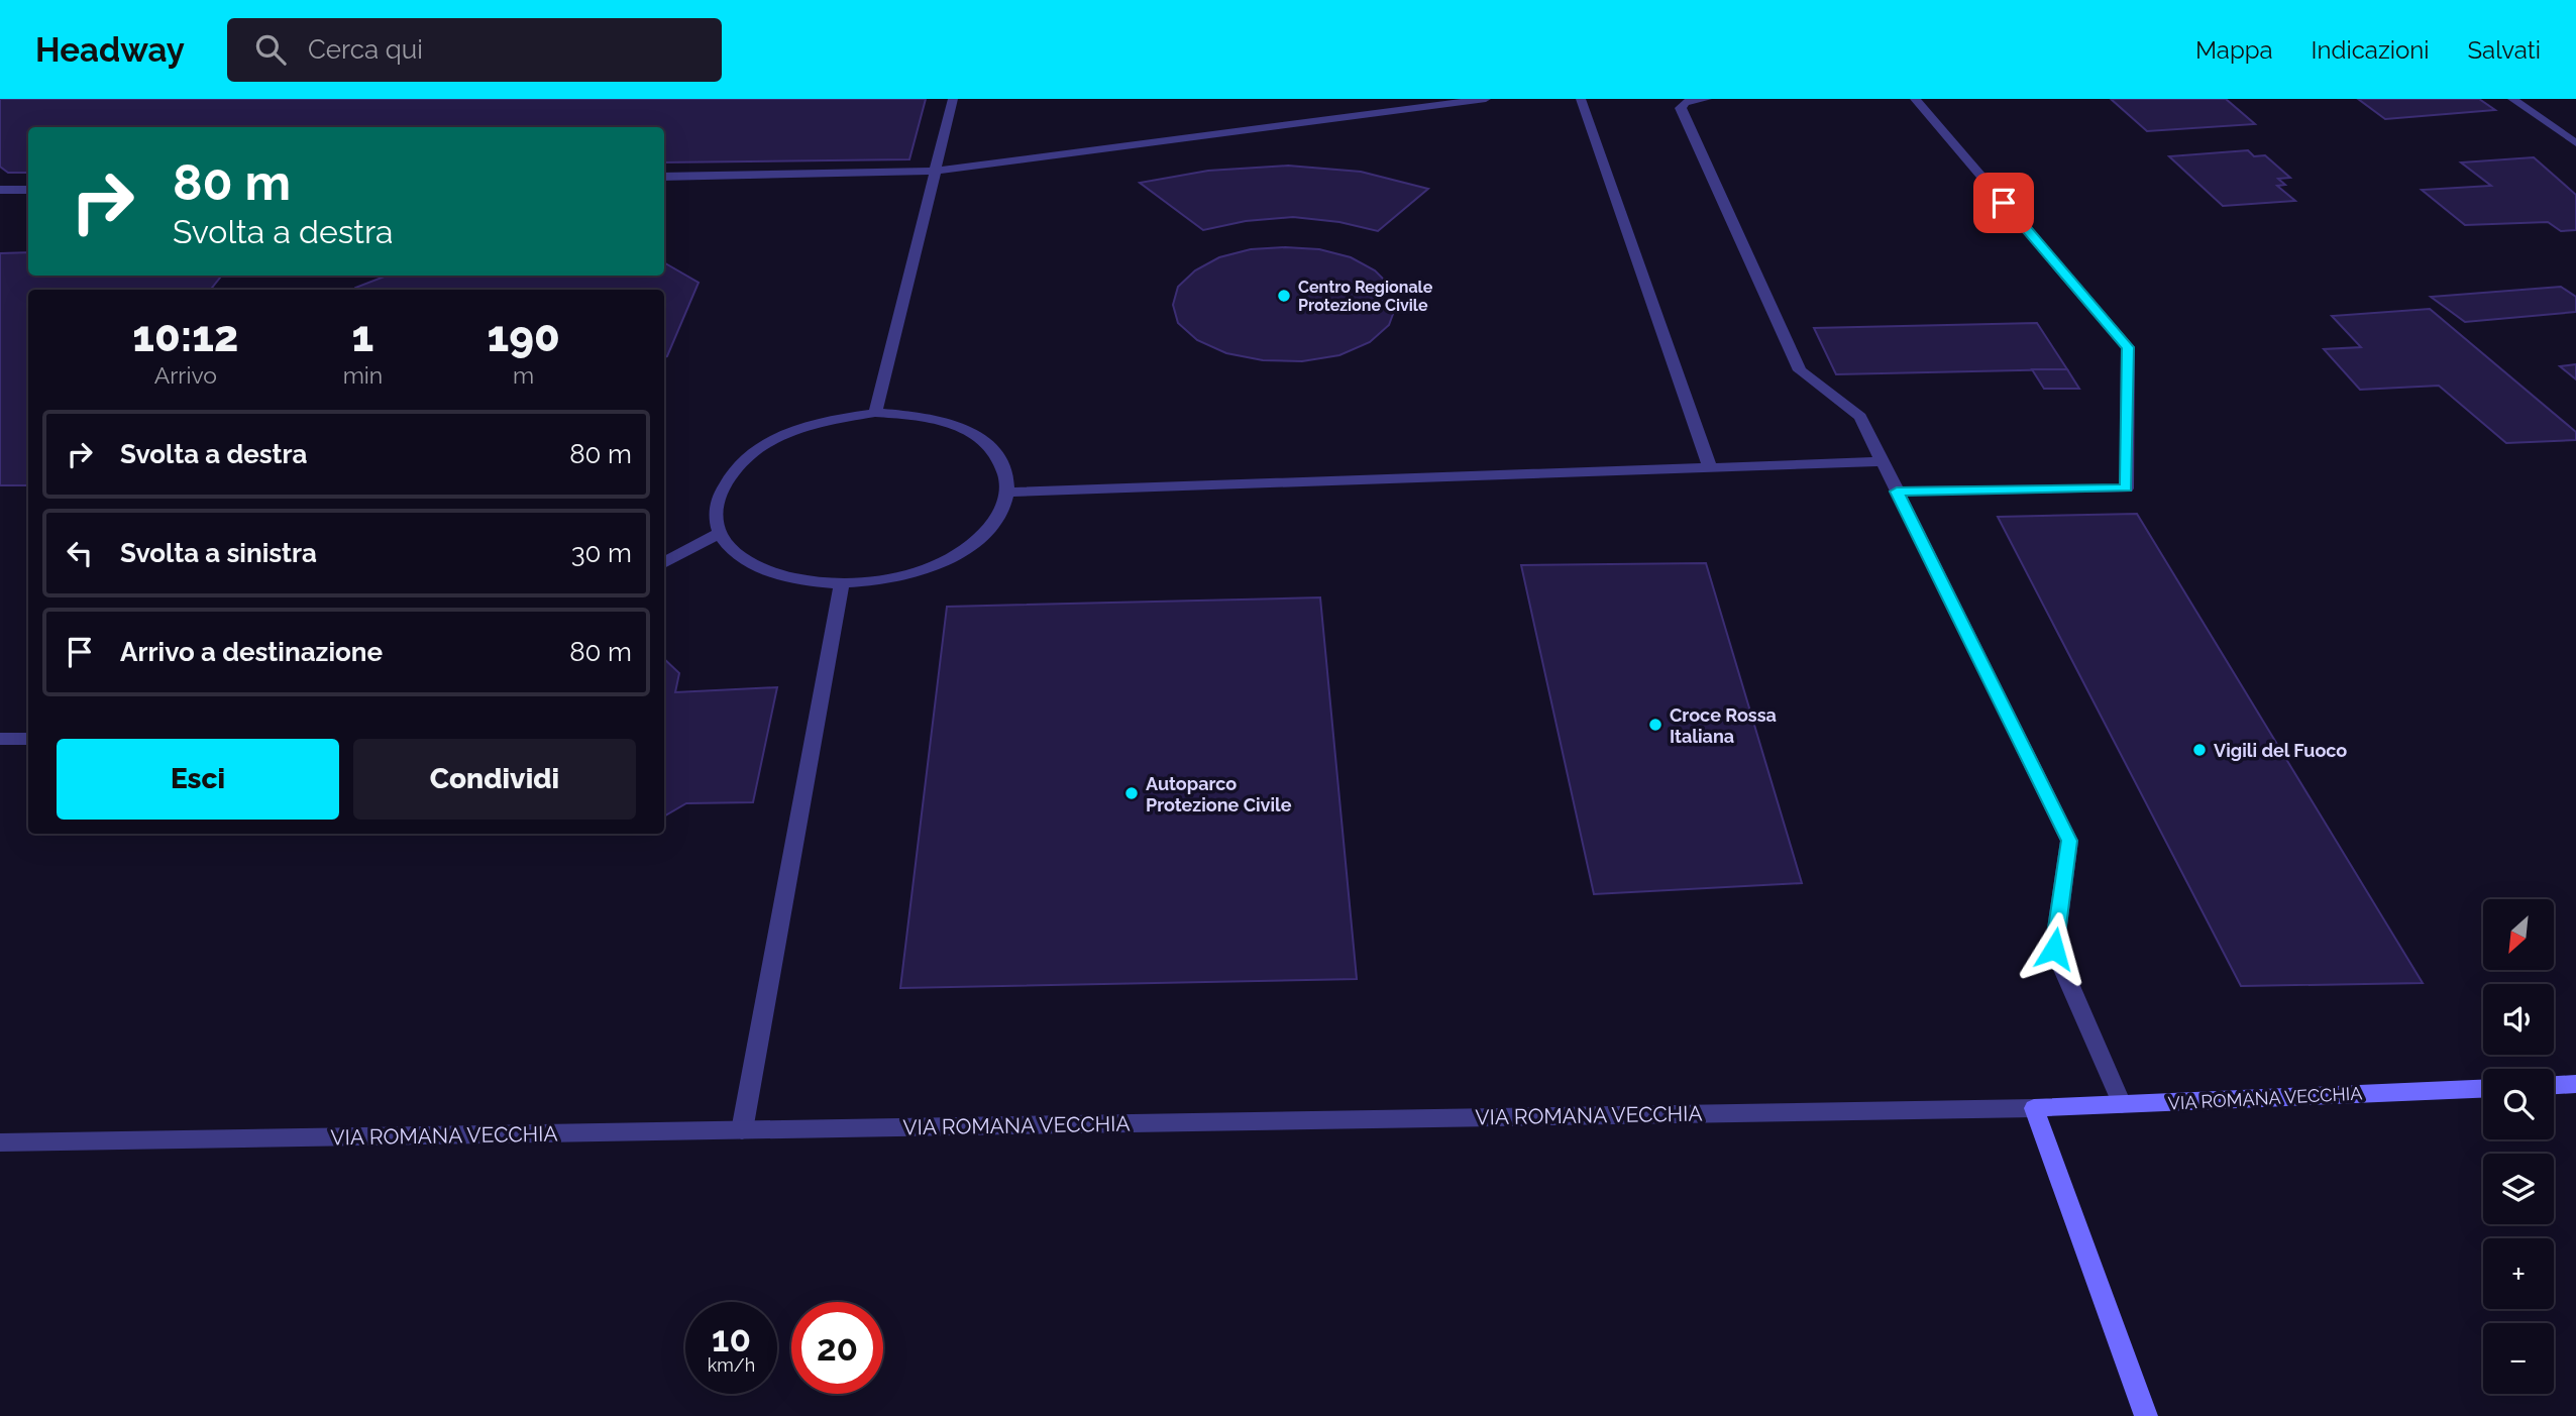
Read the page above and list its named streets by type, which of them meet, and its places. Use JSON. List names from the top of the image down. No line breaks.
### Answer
{"streets":{"street":["VIA ROMANA VECCHIA"]},"places":["Centro Regionale Protezione Civile","Croce Rossa Italiana","Vigili del Fuoco","Autoparco Protezione Civile"],"north":"bottom left","page":{"header":"Headway","search":"Cerca qui","nav":["Mappa","Indicazioni","Salvati"],"turn":["80 m","Svolta a destra"],"eta":["10:12","Arrivo","1","min","190","m"],"list":[{"name":"Svolta a destra","value":"80 m"},{"name":"Svolta a sinistra","value":"30 m"},{"name":"Arrivo a destinazione","value":"80 m"}],"buttons":["Esci","Condividi"],"map_buttons":["+","−"],"speed":"10 km/h","limit":"20"}}
